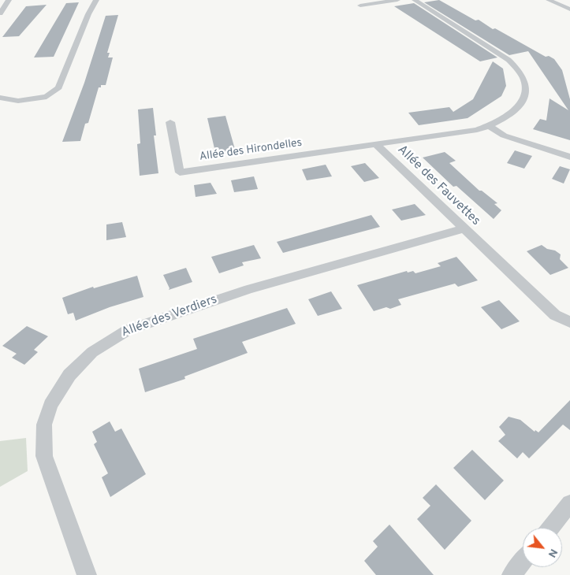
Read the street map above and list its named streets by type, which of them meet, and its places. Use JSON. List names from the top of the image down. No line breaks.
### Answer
{"streets":{"street":["Allée des Hirondelles","Allée des Fauvettes","Allée des Verdiers"]},"crossings":[["Allée des Hirondelles","Allée des Fauvettes"],["Allée des Fauvettes","Allée des Verdiers"]],"north":"bottom right"}
